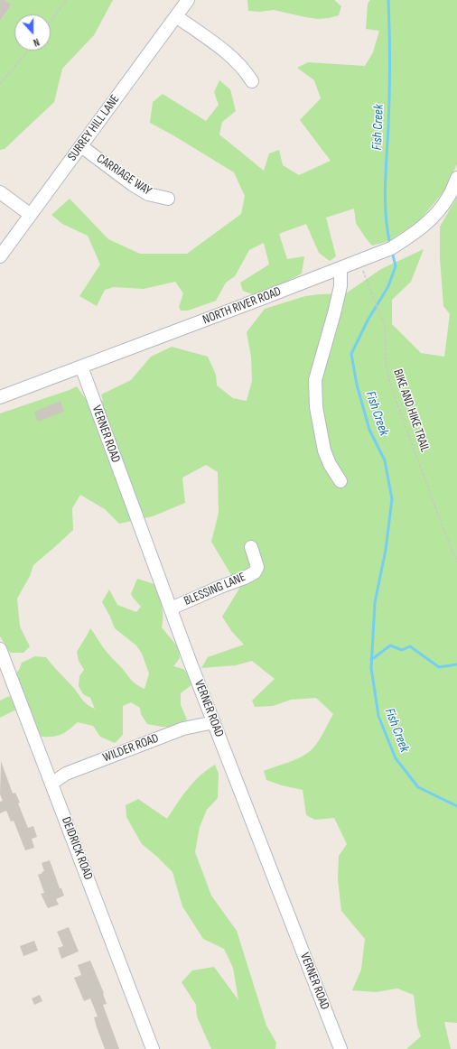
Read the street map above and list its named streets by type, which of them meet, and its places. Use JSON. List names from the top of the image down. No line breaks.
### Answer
{"streets":{"street":["SURREY HILL LANE","CARRIAGE WAY","NORTH RIVER ROAD","VERNER ROAD","BLESSING LANE","WILDER ROAD","DEIDRICK ROAD"],"path":["BIKE AND HIKE TRAIL"]},"crossings":[["SURREY HILL LANE","CARRIAGE WAY"],["NORTH RIVER ROAD","BIKE AND HIKE TRAIL"],["NORTH RIVER ROAD","VERNER ROAD"],["VERNER ROAD","BLESSING LANE"],["VERNER ROAD","WILDER ROAD"],["WILDER ROAD","DEIDRICK ROAD"]],"water":["Fish Creek"],"north":"bottom"}
